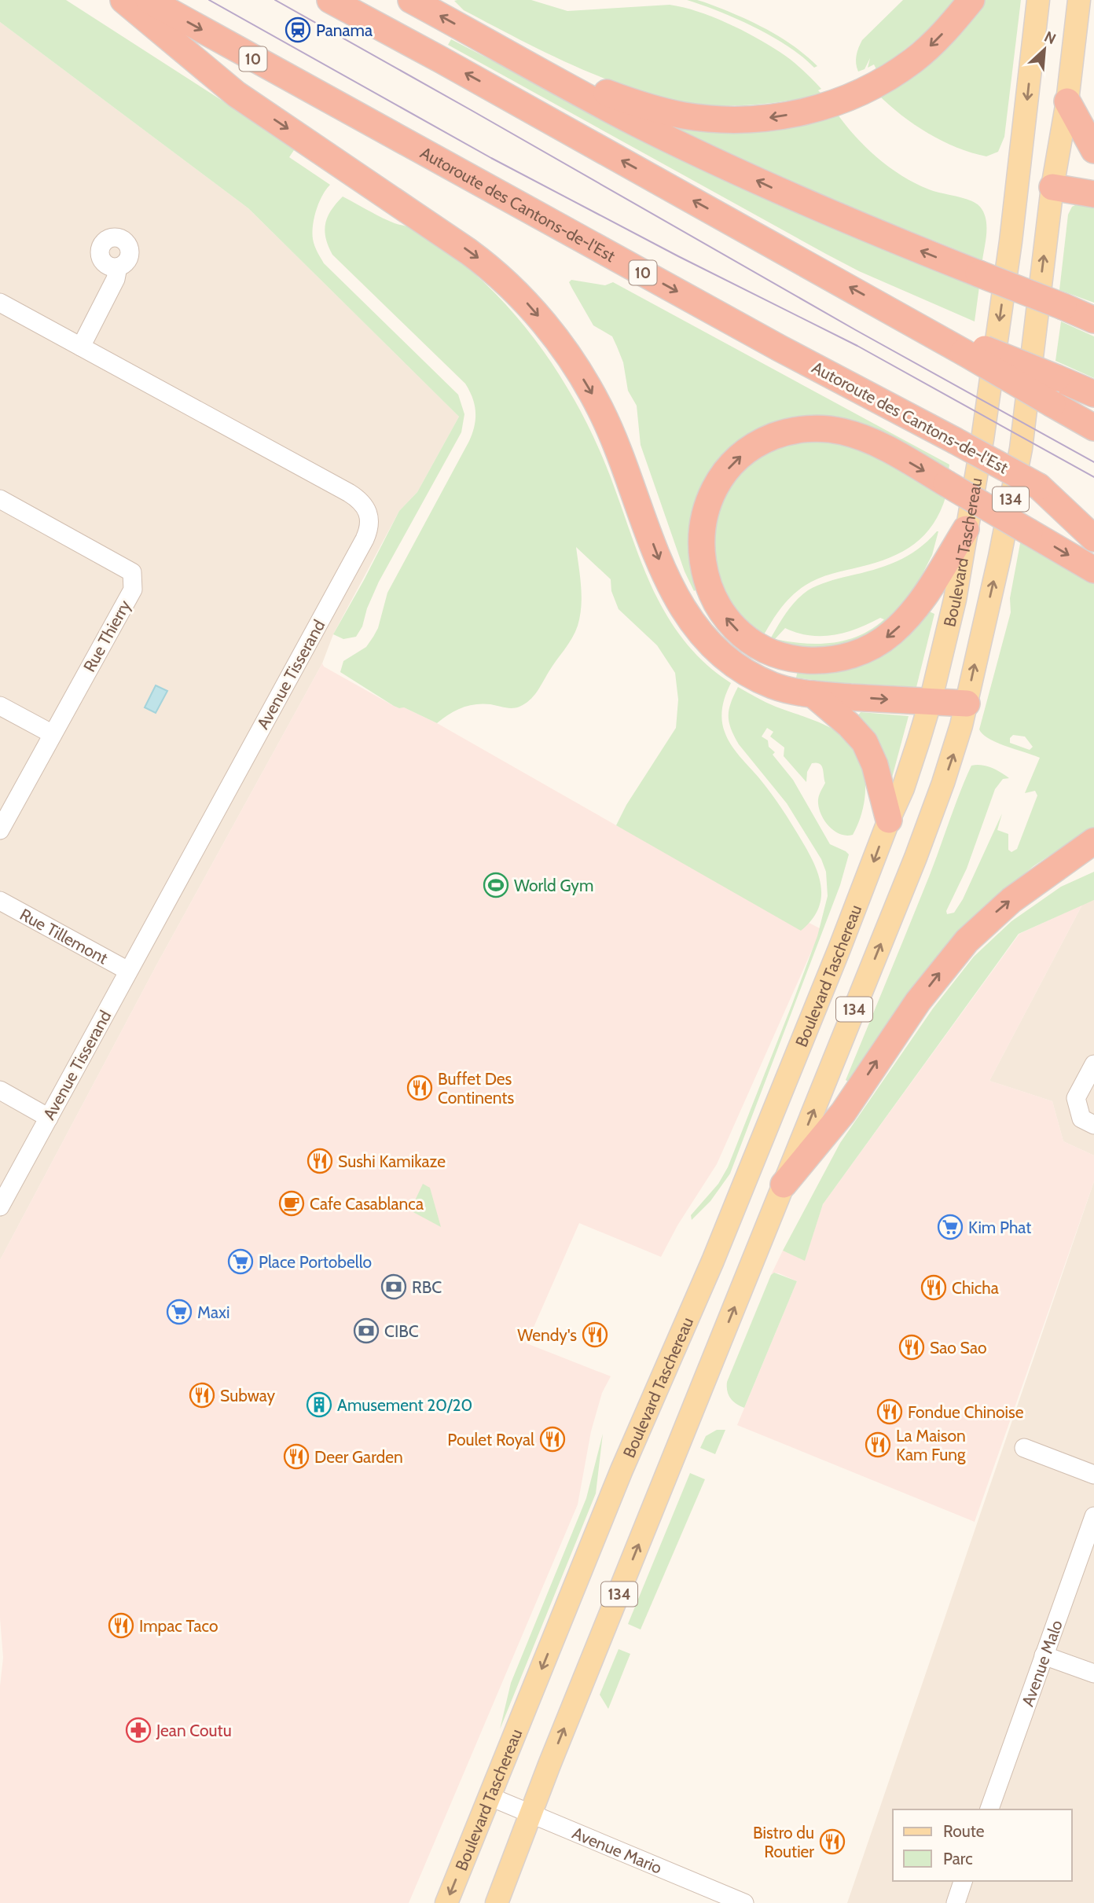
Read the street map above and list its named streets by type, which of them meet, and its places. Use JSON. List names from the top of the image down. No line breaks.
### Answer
{"streets":{"highway":["10","Autoroute des Cantons-de-l'Est"],"main road":["134","Boulevard Taschereau"],"street":["Rue Thierry","Avenue Tisserand","Rue Tillemont","Avenue Malo","Avenue Mario"]},"crossings":[["Boulevard Taschereau","Avenue Mario"],["Avenue Tisserand","Rue Tillemont"]],"places":{"station":["Panama"],"sports":["World Gym"],"restaurant":["Buffet Des Continents","Sushi Kamikaze","Chicha","Wendy's","Sao Sao","Subway","Fondue Chinoise","Poulet Royal","La Maison Kam Fung","Deer Garden","Impac Taco","Bistro du Routier"],"cafe":["Cafe Casablanca"],"supermarket":["Kim Phat","Place Portobello","Maxi"],"bank":["RBC","CIBC"],"building":["Amusement 20/20"],"pharmacy":["Jean Coutu"]},"legend":["Route","Parc"],"north":"top right"}
